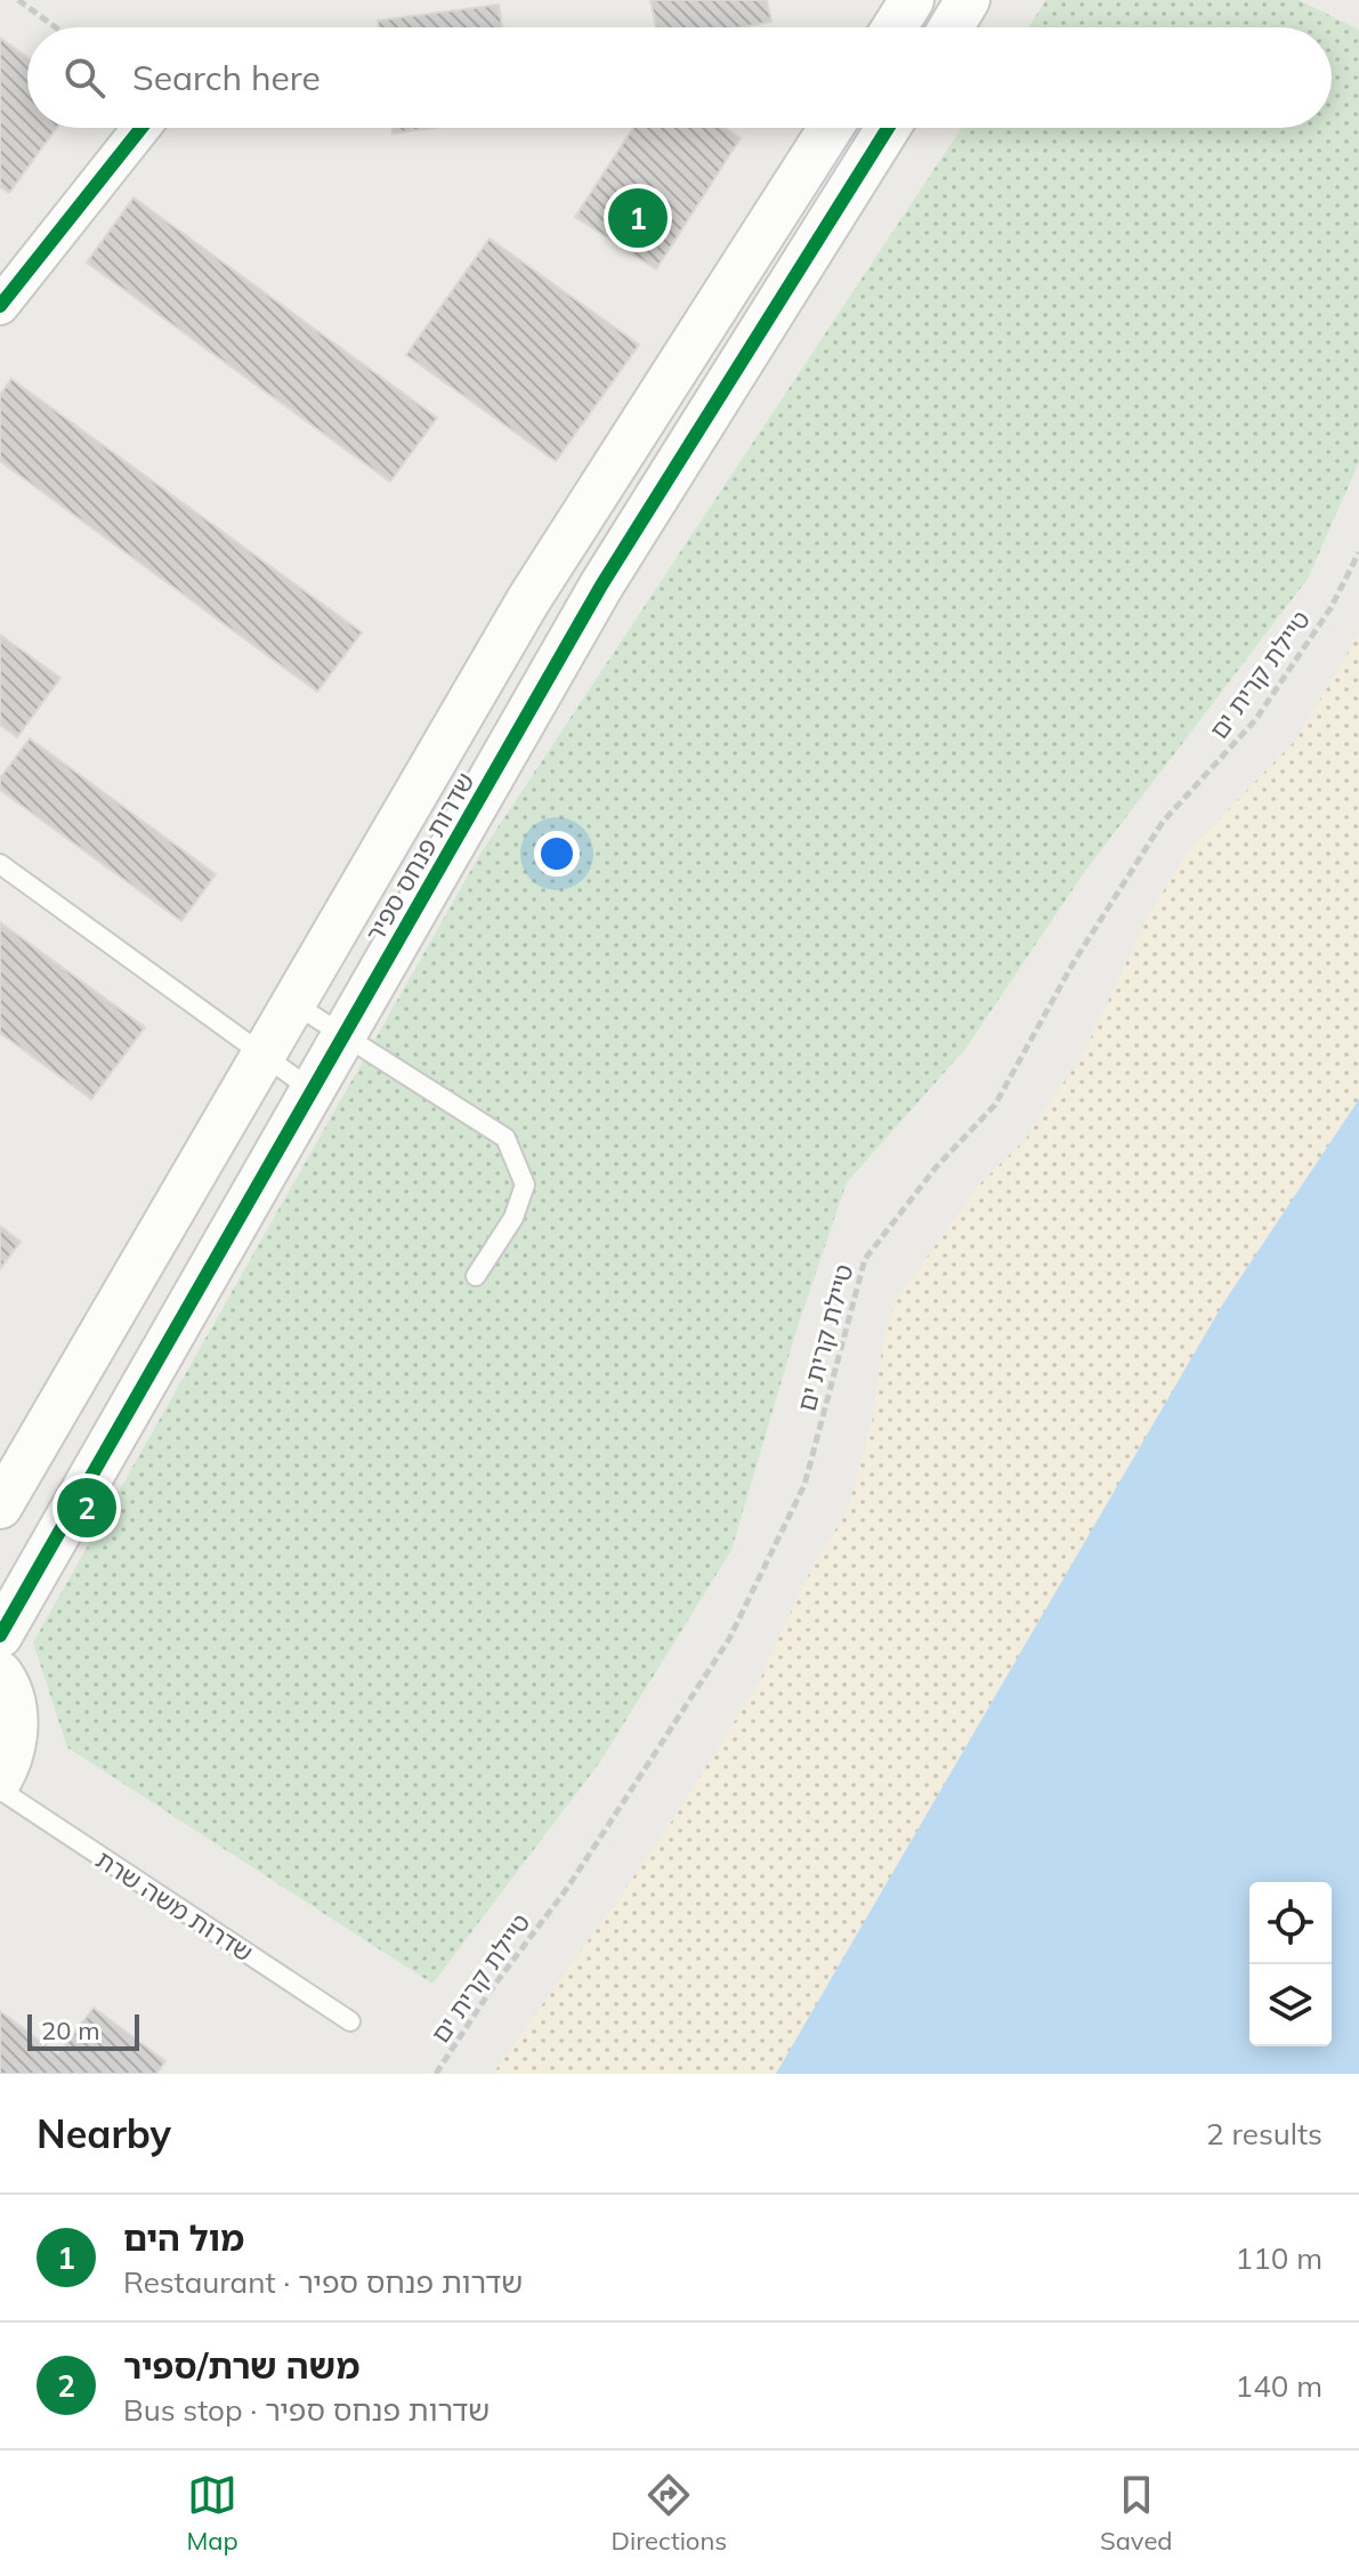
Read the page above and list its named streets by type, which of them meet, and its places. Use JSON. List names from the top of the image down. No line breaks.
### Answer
{"streets":{"street":["שדרות פנחס ספיר"],"lane":["שדרות משה שרת"],"path":["טיילת קרית ים"]},"scale_bar":"20 m","page":{"search":"Search here","pins":["1","2"],"scale":"20 m","heading":["Nearby","2 results"],"list":[{"mark":"1","name":"מול הים","note":"Restaurant · שדרות פנחס ספיר","value":"110 m"},{"mark":"2","name":"משה שרת/ספיר","note":"Bus stop · שדרות פנחס ספיר","value":"140 m"}],"nav":["Map","Directions","Saved"]}}
